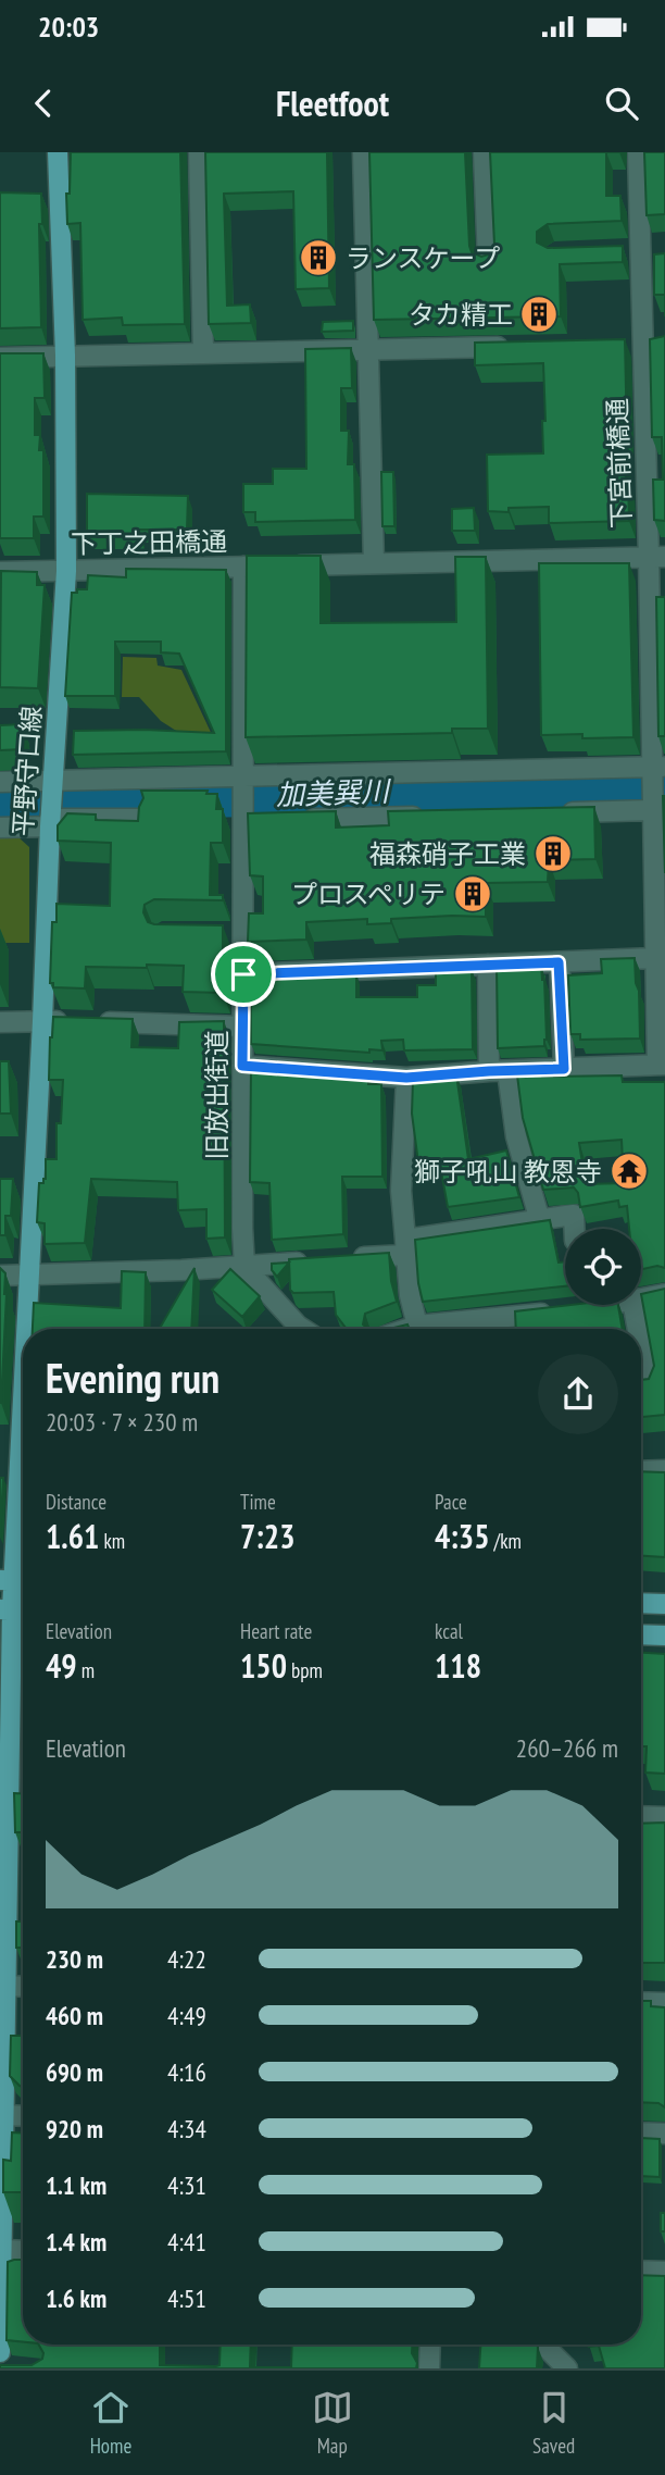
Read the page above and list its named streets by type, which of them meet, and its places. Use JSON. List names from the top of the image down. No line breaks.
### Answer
{"streets":{"main road":["平野守口線"],"street":["下宮前橋通","下丁之田橋通","旧放出街道"]},"crossings":[["下宮前橋通","下丁之田橋通"],["下丁之田橋通","平野守口線"]],"water":["加美巽川"],"places":{"building":["ランスケープ","タカ精工","福森硝子工業","プロスペリテ"],"temple":["獅子吼山 教恩寺"]},"page":{"status":"20:03","header":"Fleetfoot","heading":["Evening run","20:03 · 7 × 230 m"],"stats":[["Distance","1.61 km"],["Time","7:23"],["Pace","4:35 /km"],["Elevation","49 m"],["Heart rate","150 bpm"],["kcal","118"]],"chart":["Elevation","260–266 m"],"list":[{"name":"230 m","note":"4:22"},{"name":"460 m","note":"4:49"},{"name":"690 m","note":"4:16"},{"name":"920 m","note":"4:34"},{"name":"1.1 km","note":"4:31"},{"name":"1.4 km","note":"4:41"},{"name":"1.6 km","note":"4:51"}],"tabs":["Home","Map","Saved"]}}
